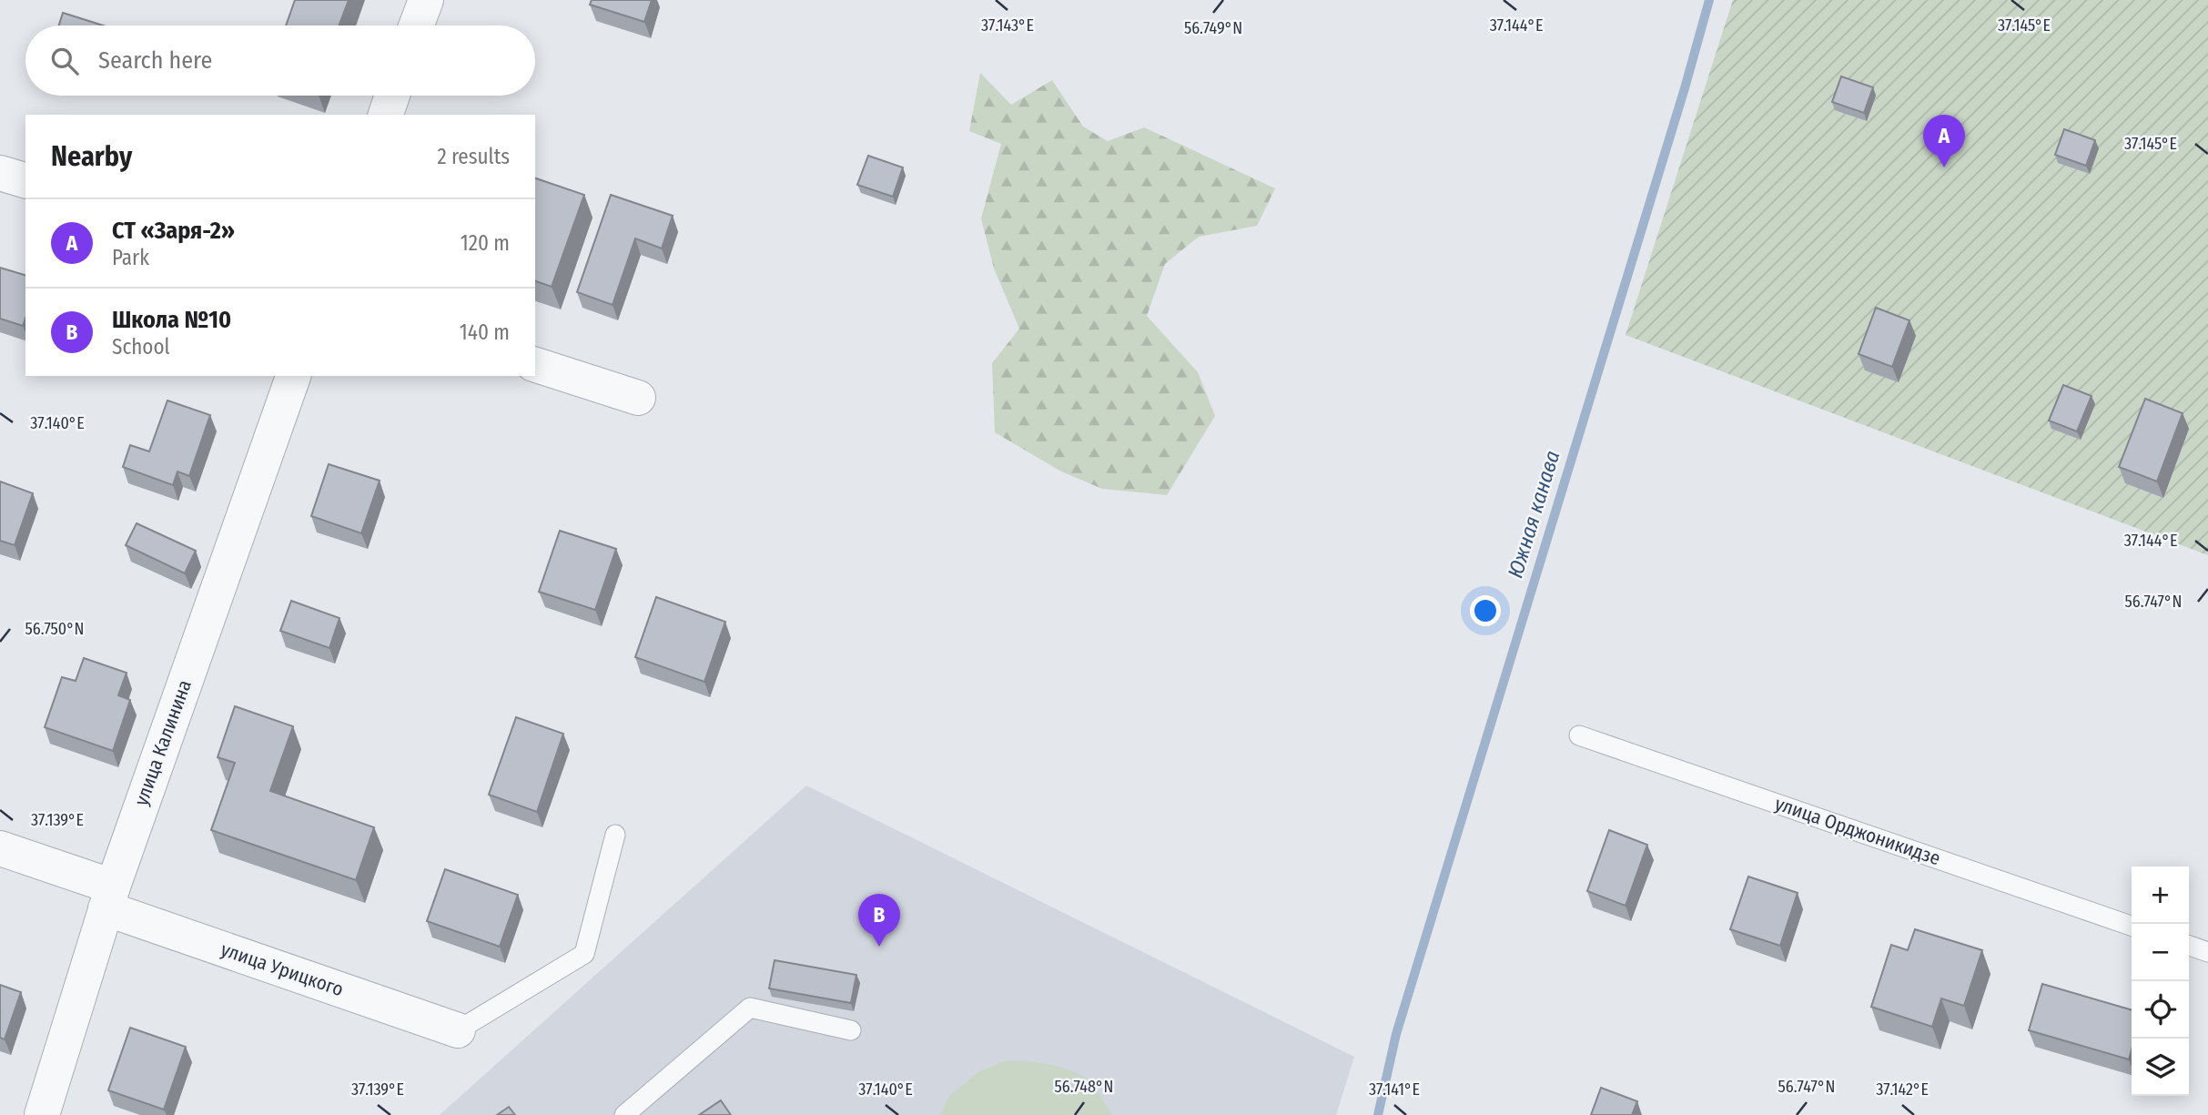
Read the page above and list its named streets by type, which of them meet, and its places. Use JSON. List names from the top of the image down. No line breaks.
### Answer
{"streets":{"street":["улица Калинина","улица Урицкого"],"lane":["улица Орджоникидзе"]},"crossings":[["улица Калинина","улица Урицкого"]],"water":["Южная канава"],"page":{"search":"Search here","pins":["A","B"],"heading":["Nearby","2 results"],"list":[{"mark":"A","name":"СТ «Заря-2»","note":"Park","value":"120 m"},{"mark":"B","name":"Школа №10","note":"School","value":"140 m"}],"map_buttons":["+","−"]},"coordinates":["37.143°E","37.144°E","37.145°E","56.749°N","37.140°E","56.747°N","56.750°N","37.139°E","56.748°N","37.141°E","37.142°E"]}
